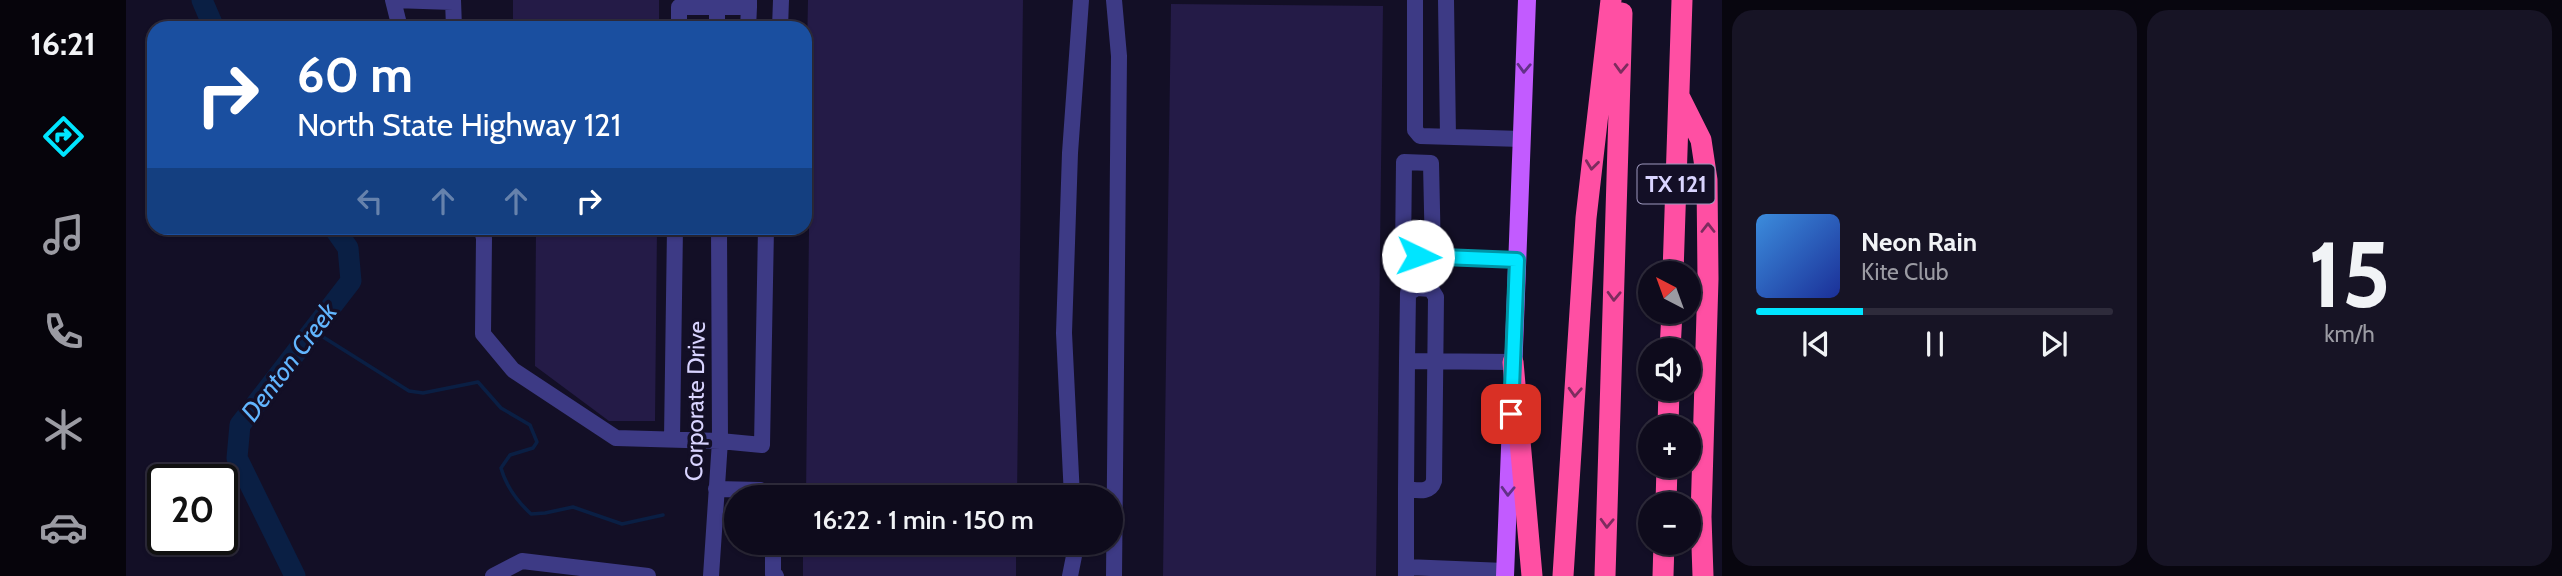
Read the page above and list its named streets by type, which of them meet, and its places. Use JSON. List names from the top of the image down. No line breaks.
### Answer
{"streets":{"highway":["TX 121"],"street":["Corporate Drive"]},"water":["Denton Creek"],"north":"top left","page":{"tabs":"16:21","tile":["15","km/h"],"turn":["60 m","North State Highway 121"],"song":["Neon Rain","Kite Club"],"map_buttons":["+","−"],"limit":"20","trip":"16:22 · 1 min · 150 m"}}
